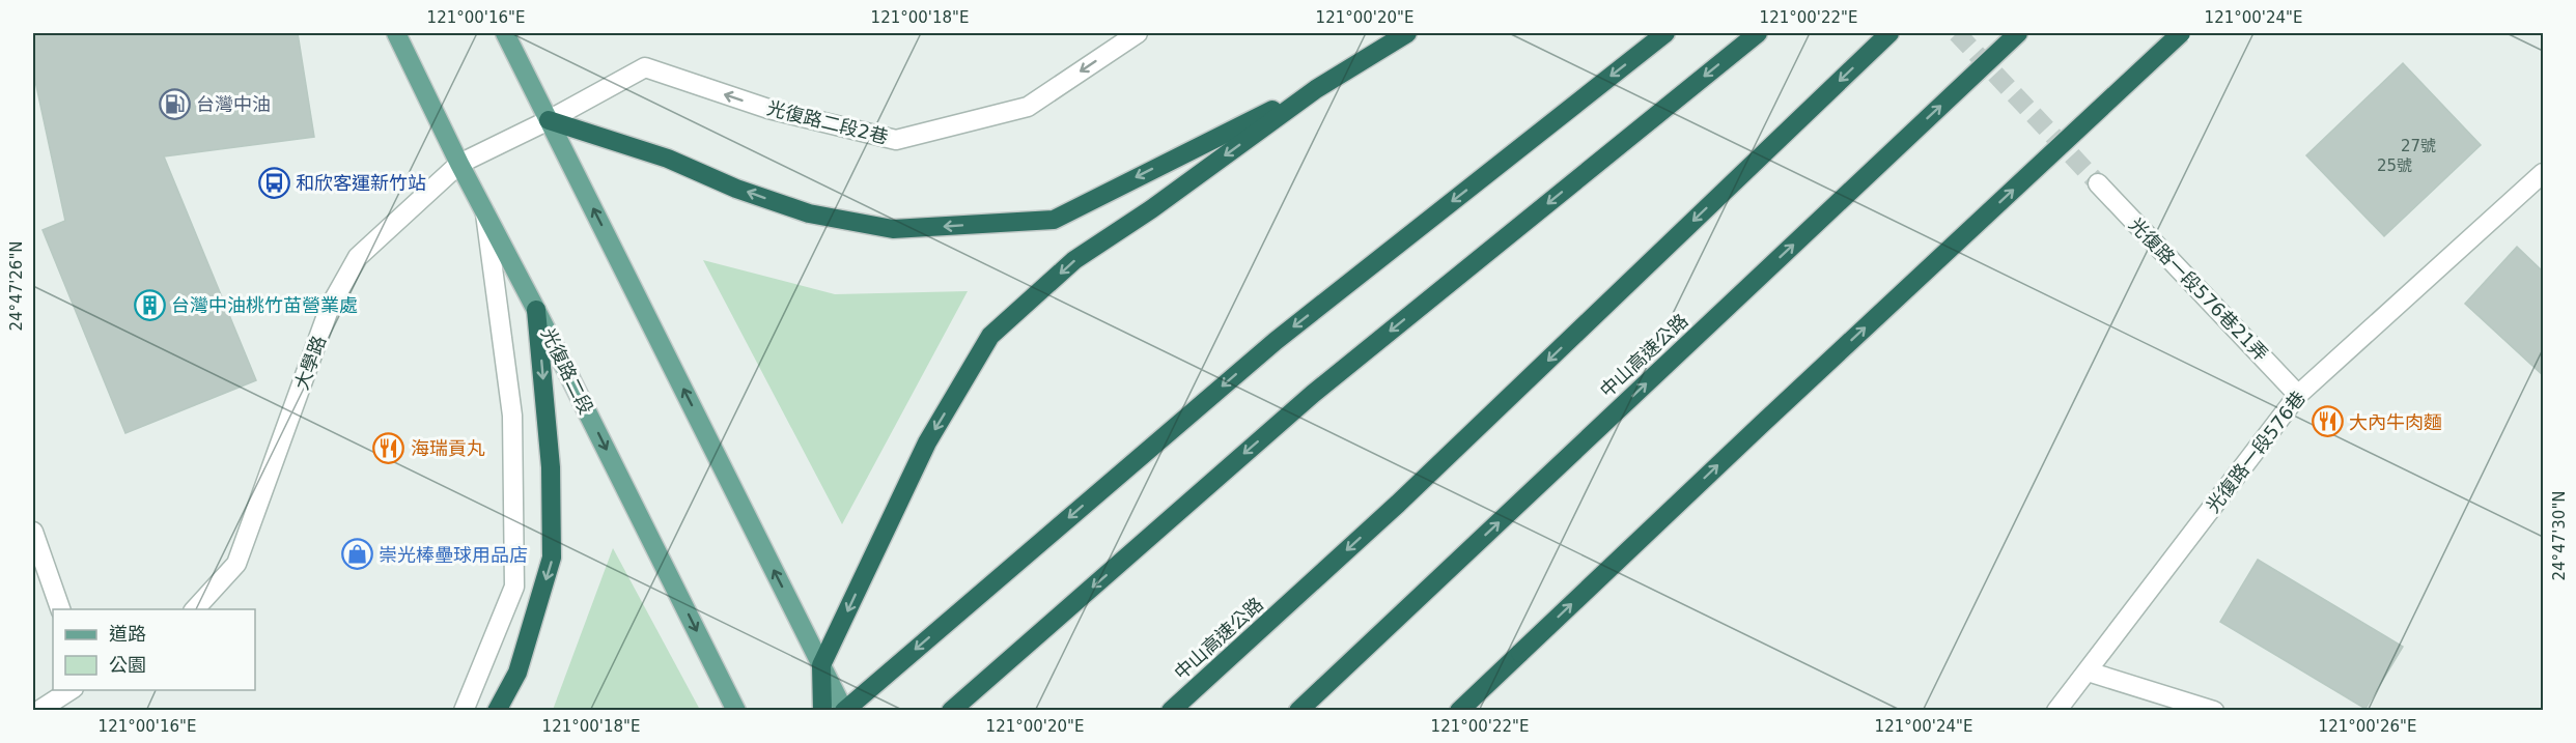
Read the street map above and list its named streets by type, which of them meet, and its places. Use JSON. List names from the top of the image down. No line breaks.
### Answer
{"streets":{"highway":["中山高速公路"],"main road":["光復路二段"],"street":["光復路二段2巷","光復路一段576巷21弄","大學路","光復路一段576巷"]},"crossings":[["光復路二段2巷","大學路"],["光復路一段576巷21弄","光復路一段576巷"],["大學路","光復路二段"]],"one_way":["光復路二段2巷"],"places":{"fuel station":["台灣中油"],"bus stop":["和欣客運新竹站"],"building":["台灣中油桃竹苗營業處"],"restaurant":["大內牛肉麵","海瑞貢丸"],"shop":["崇光棒壘球用品店"]},"house_numbers":["27號","25號"],"legend":["道路","公園"],"coordinates":["121°00'16\"E","121°00'18\"E","121°00'20\"E","121°00'22\"E","121°00'24\"E","24°47'26\"N","24°47'30\"N","121°00'26\"E"]}
